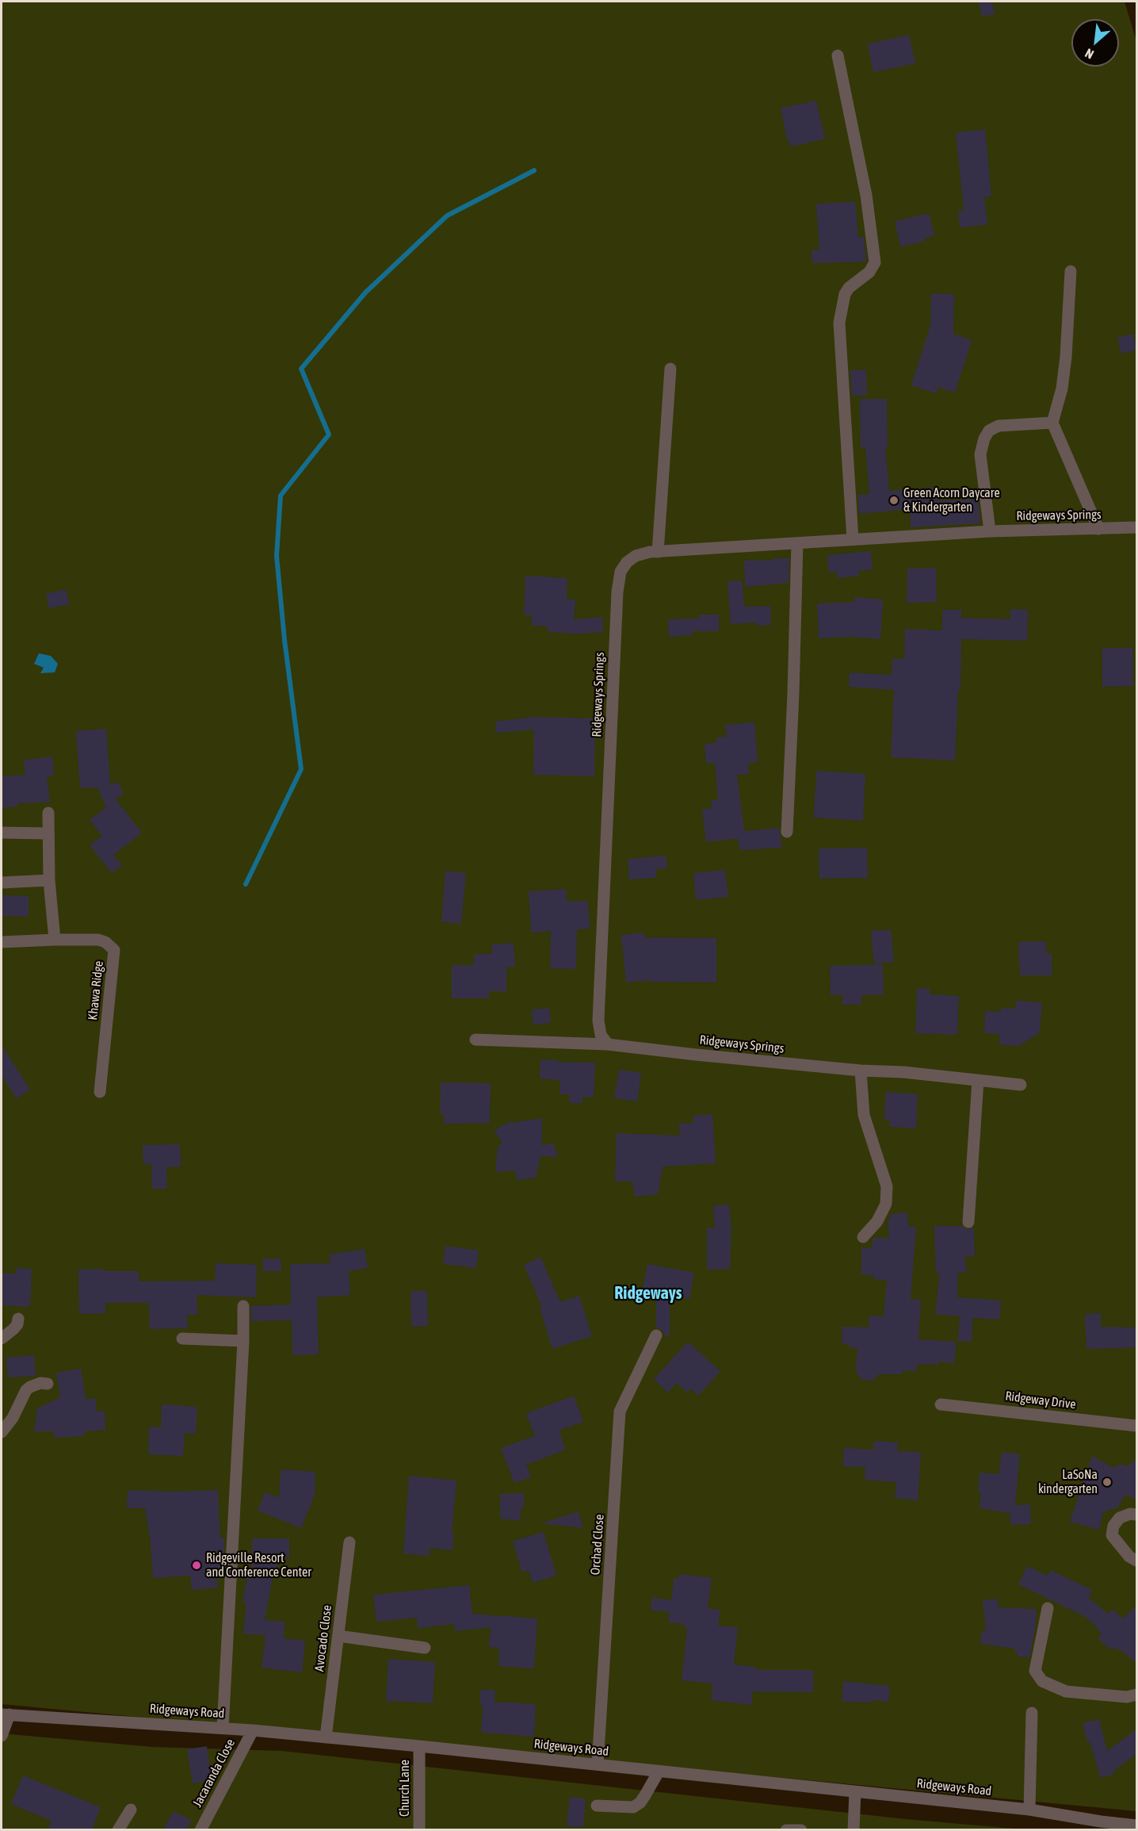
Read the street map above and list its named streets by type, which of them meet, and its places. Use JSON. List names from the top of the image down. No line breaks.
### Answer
{"streets":{"street":["Ridgeways Springs","Khawa Ridge","Ridgeway Drive","Orchad Close","Avocado Close","Ridgeways Road","Jacaranda Close","Church Lane"]},"crossings":[["Orchad Close","Ridgeways Road"],["Avocado Close","Ridgeways Road"],["Ridgeways Road","Jacaranda Close"],["Ridgeways Road","Church Lane"]],"districts":["Ridgeways"],"places":["Green Acorn Daycare & Kindergarten","LaSoNa kindergarten","Ridgeville Resort and Conference Center"],"north":"bottom left"}
